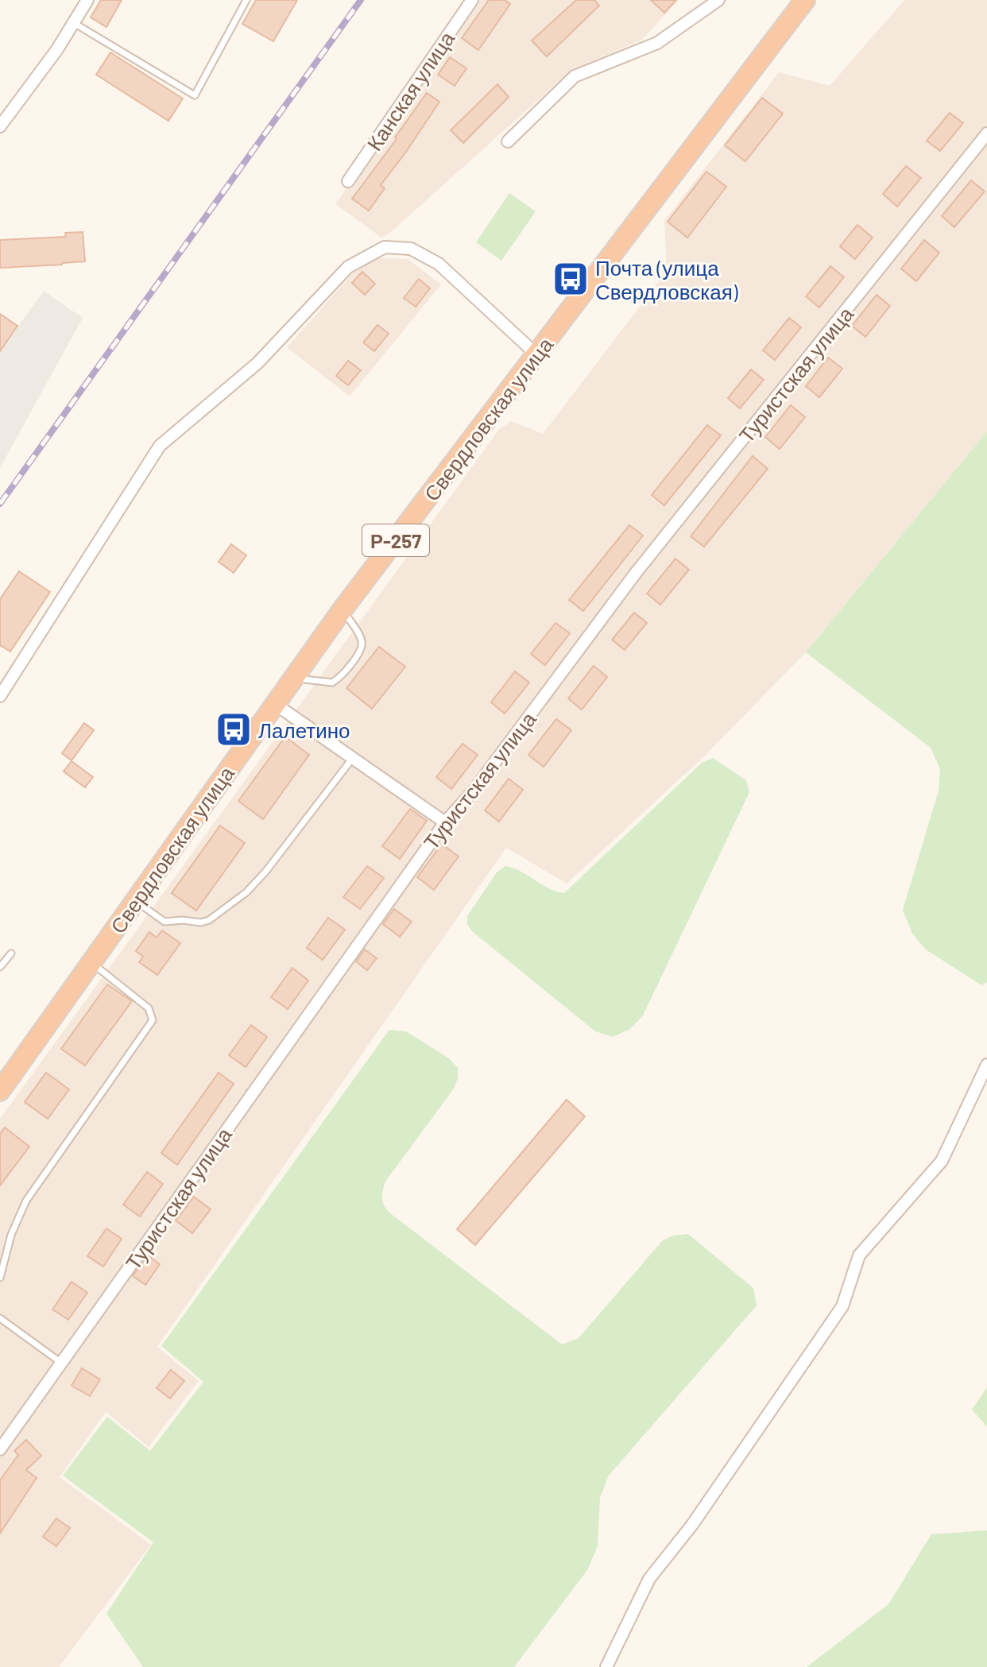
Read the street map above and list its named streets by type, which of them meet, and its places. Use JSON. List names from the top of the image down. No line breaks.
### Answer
{"streets":{"highway":["Свердловская улица","Р-257"],"street":["Канская улица","Туристская улица"]},"places":{"bus stop":["Почта (улица Свердловская)","Лалетино"]}}
